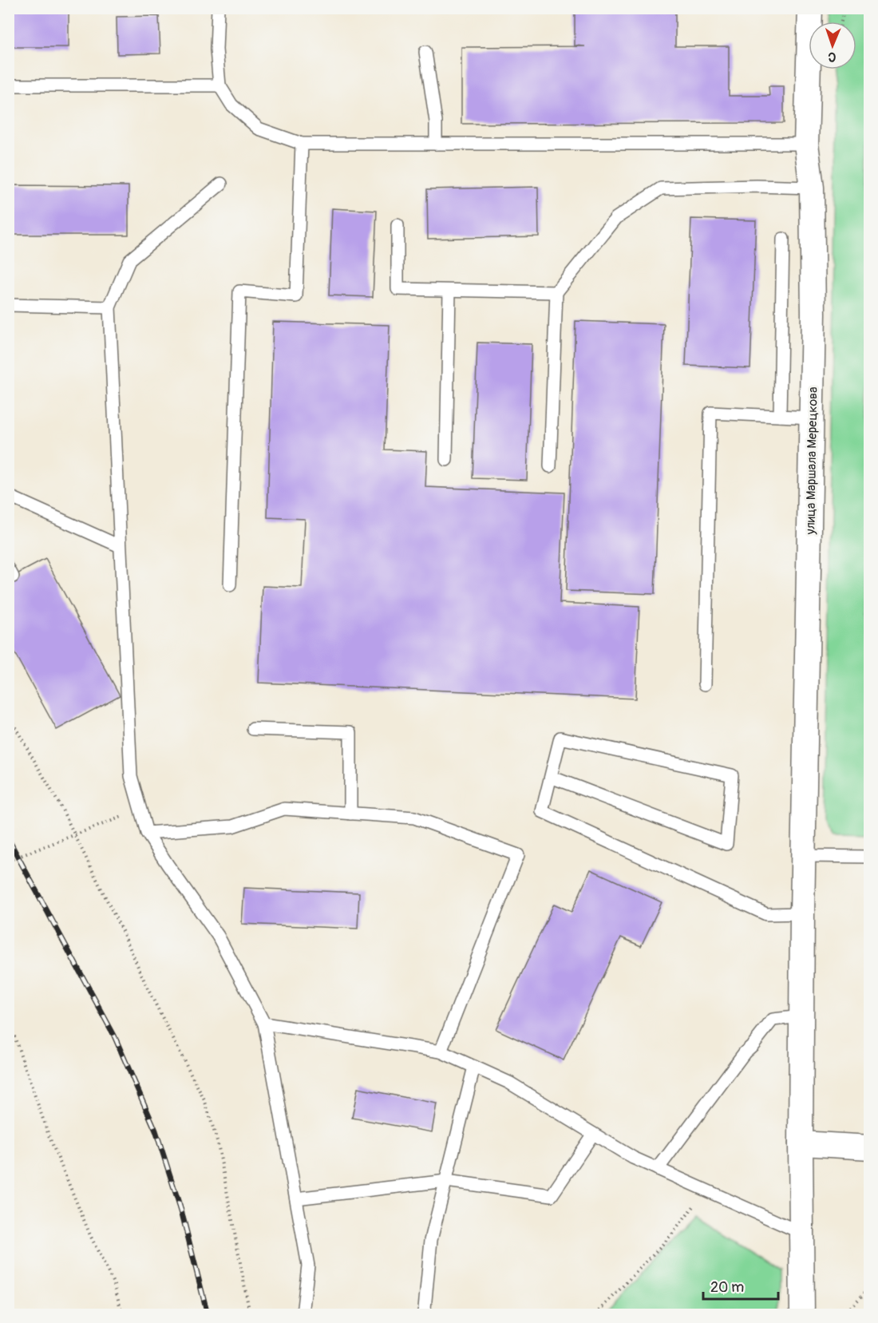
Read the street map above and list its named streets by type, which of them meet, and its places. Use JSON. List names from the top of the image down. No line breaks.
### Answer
{"streets":{"street":["улица Маршала Мерецкова"]},"scale_bar":"20 m","north":"bottom"}
